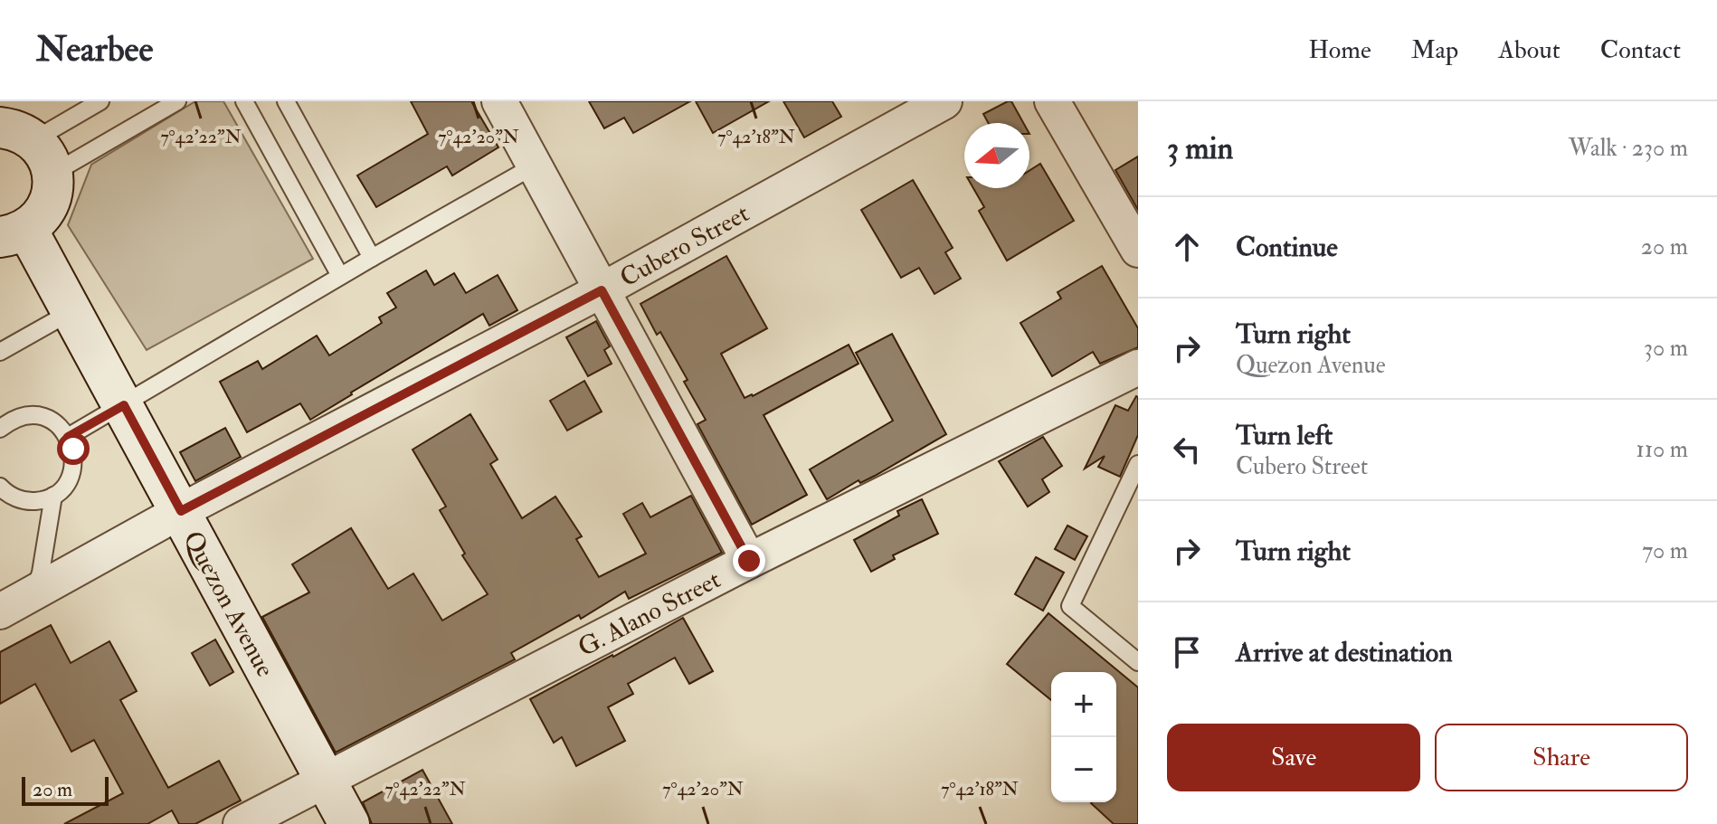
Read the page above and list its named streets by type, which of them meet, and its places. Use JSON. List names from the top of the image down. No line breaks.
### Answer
{"streets":{"street":["Cubero Street","Quezon Avenue","G. Alano Street"]},"crossings":[["Cubero Street","Quezon Avenue"],["Quezon Avenue","G. Alano Street"]],"scale_bar":"20 m","north":"left","page":{"header":"Nearbee","nav":["Home","Map","About","Contact"],"heading":["3 min","Walk · 230 m"],"list":[["Continue","20 m"],["Turn right","Quezon Avenue","30 m"],["Turn left","Cubero Street","110 m"],["Turn right","70 m"],"Arrive at destination"],"map_buttons":["+","−"],"buttons":["Save","Share"],"scale":"20 m"},"coordinates":["7°42'22\"N","7°42'20\"N","7°42'18\"N"]}
